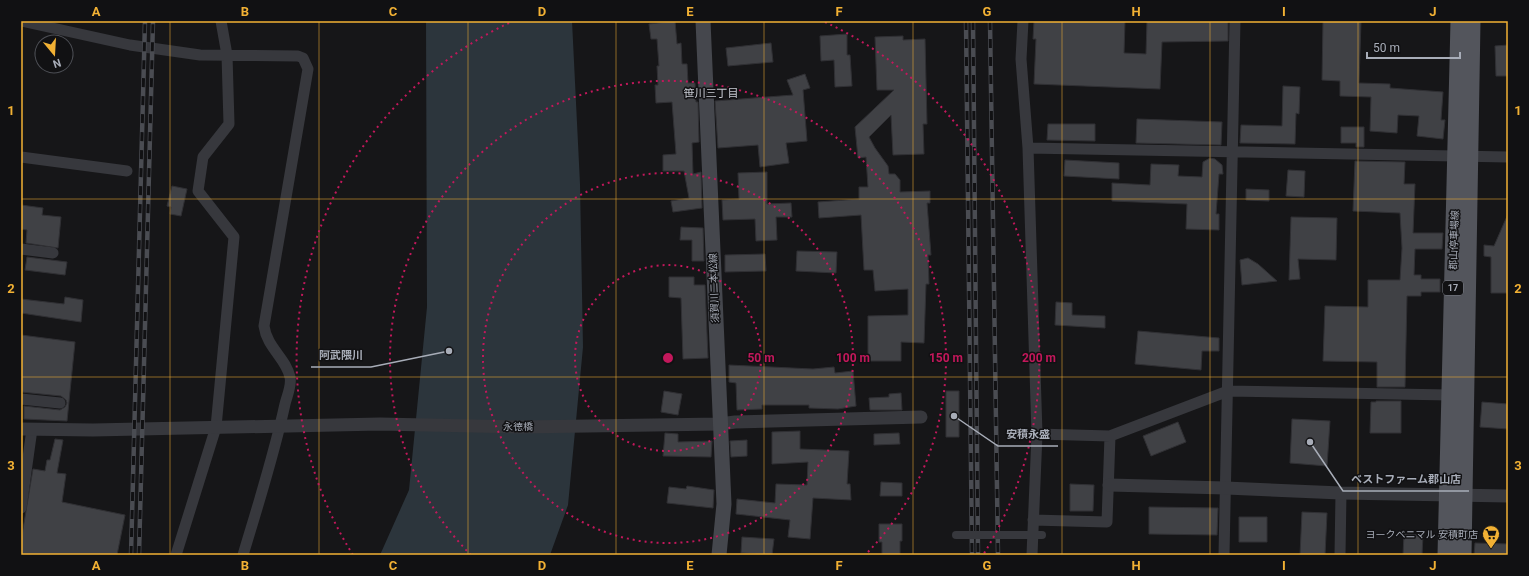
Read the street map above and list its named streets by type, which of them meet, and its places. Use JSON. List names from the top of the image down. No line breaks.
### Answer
{"streets":{"main road":["郡山停車場線","須賀川二本松線","17"],"street":["永徳橋"]},"crossings":[["須賀川二本松線","永徳橋"]],"districts":["笹川三丁目"],"places":{"other":["阿武隈川","安積永盛","ベストファーム郡山店"],"supermarket":["ヨークベニマル 安積町店"]},"scale_bar":"50 m","north":"bottom","grid":{"columns":["A","B","C","D","E","F","G","H","I","J"],"rows":["1","2","3"]},"rings":["50 m","100 m","150 m","200 m"]}
